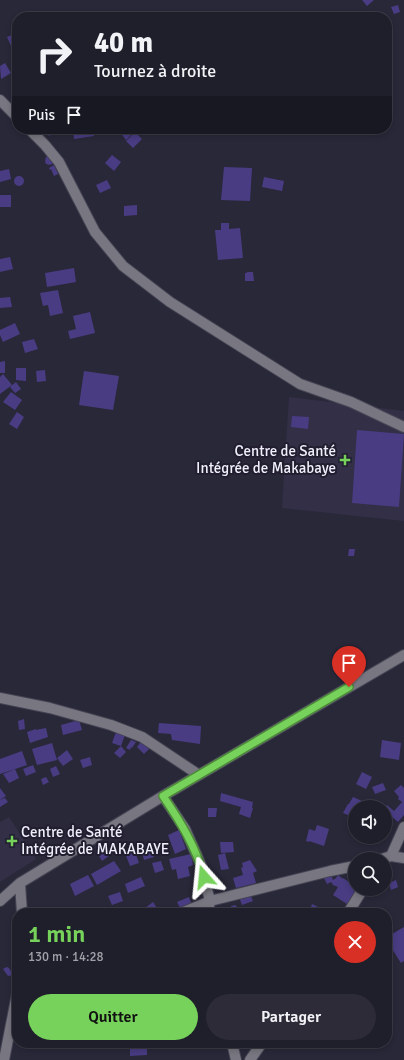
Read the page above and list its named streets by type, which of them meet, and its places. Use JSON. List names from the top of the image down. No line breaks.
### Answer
{"places":{"health":["Centre de Santé Intégrée de Makabaye","Centre de Santé Intégrée de MAKABAYE"]},"page":{"turn":["40 m","Tournez à droite"],"then":"Puis","heading":["1 min","130 m · 14:28"],"buttons":["Quitter","Partager"]}}
